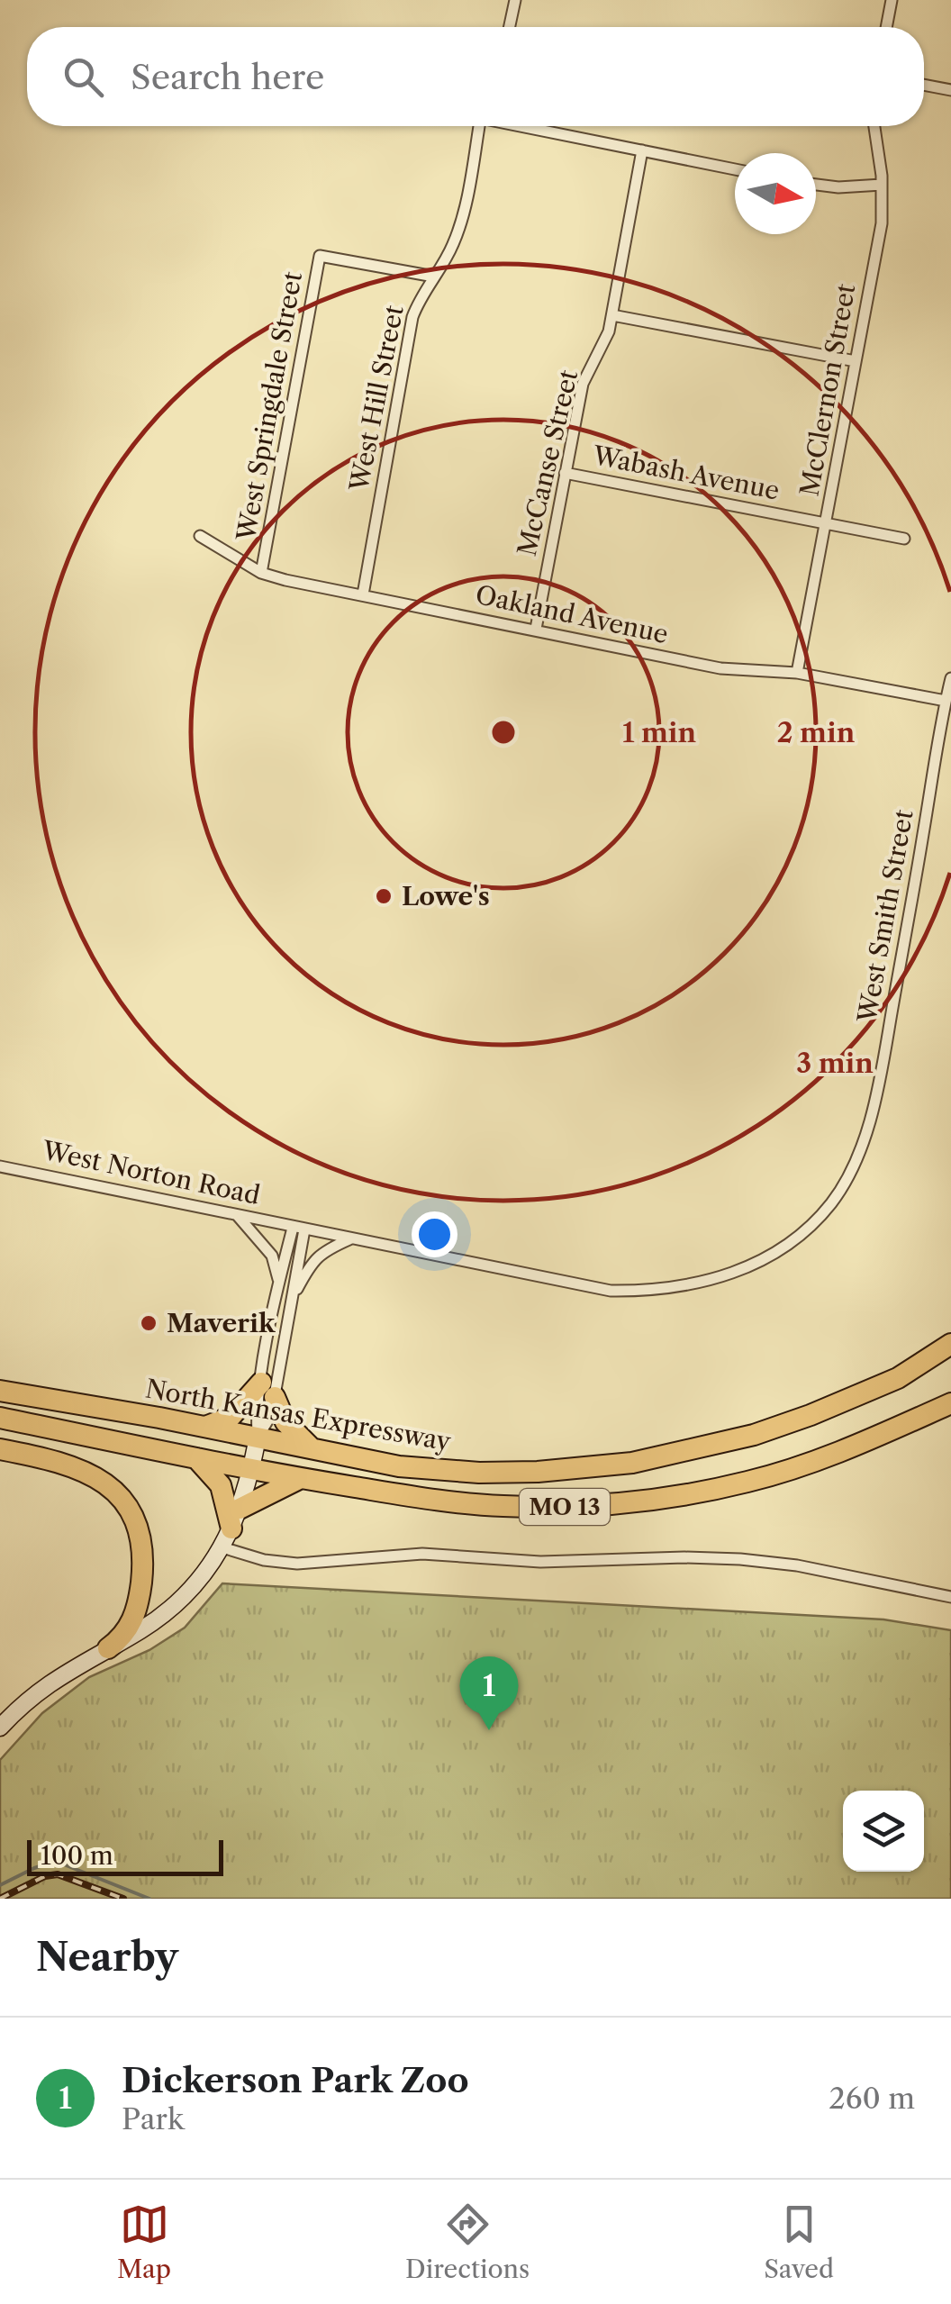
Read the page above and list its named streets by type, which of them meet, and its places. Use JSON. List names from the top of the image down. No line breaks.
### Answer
{"streets":{"highway":["North Kansas Expressway","MO 13"],"street":["McClernon Street","West Hill Street","West Springdale Street","McCanse Street","Wabash Avenue","Oakland Avenue","West Smith Street","West Norton Road"]},"crossings":[["McClernon Street","Wabash Avenue"],["McClernon Street","Oakland Avenue"],["West Hill Street","West Springdale Street"],["West Hill Street","Oakland Avenue"],["West Springdale Street","Oakland Avenue"],["McCanse Street","Wabash Avenue"],["McCanse Street","Oakland Avenue"],["Oakland Avenue","West Smith Street"],["West Smith Street","West Norton Road"]],"places":["Lowe's","Maverik"],"scale_bar":"100 m","north":"right","page":{"search":"Search here","pins":"1","scale":"100 m","heading":"Nearby","list":[{"mark":"1","name":"Dickerson Park Zoo","note":"Park","value":"260 m"}],"nav":["Map","Directions","Saved"]},"rings":["1 min","2 min","3 min"]}
